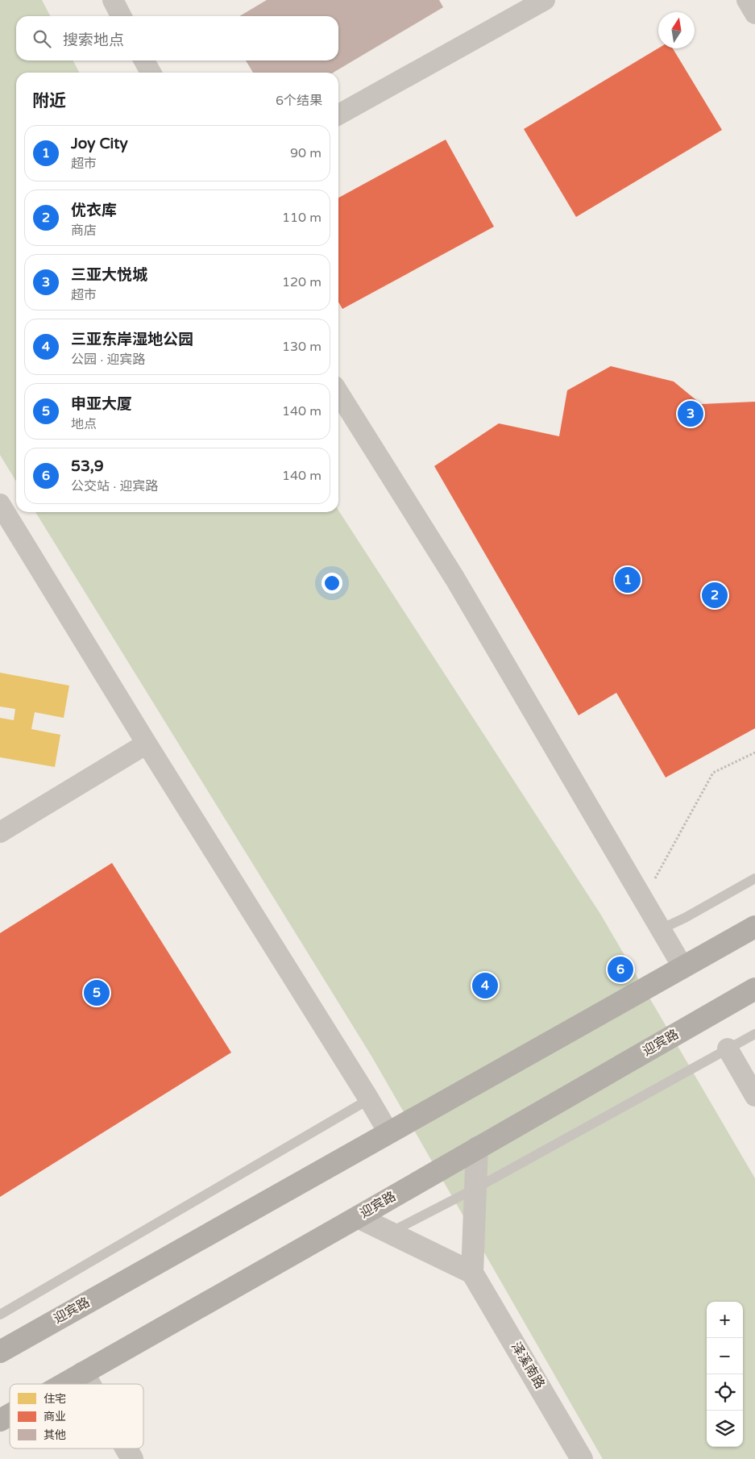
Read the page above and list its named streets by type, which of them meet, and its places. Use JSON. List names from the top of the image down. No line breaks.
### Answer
{"streets":{"highway":["迎宾路"],"street":["泽溪南路"]},"legend":["住宅","商业","其他"],"north":"top","page":{"search":"搜索地点","heading":["附近","6个结果"],"list":[{"mark":"1","name":"Joy City","note":"超市","value":"90 m"},{"mark":"2","name":"优衣库","note":"商店","value":"110 m"},{"mark":"3","name":"三亚大悦城","note":"超市","value":"120 m"},{"mark":"4","name":"三亚东岸湿地公园","note":"公园 · 迎宾路","value":"130 m"},{"mark":"5","name":"申亚大厦","note":"地点","value":"140 m"},{"mark":"6","name":"53,9","note":"公交站 · 迎宾路","value":"140 m"}],"pins":["3","1","2","6","4","5"],"map_buttons":["+","−"]}}
